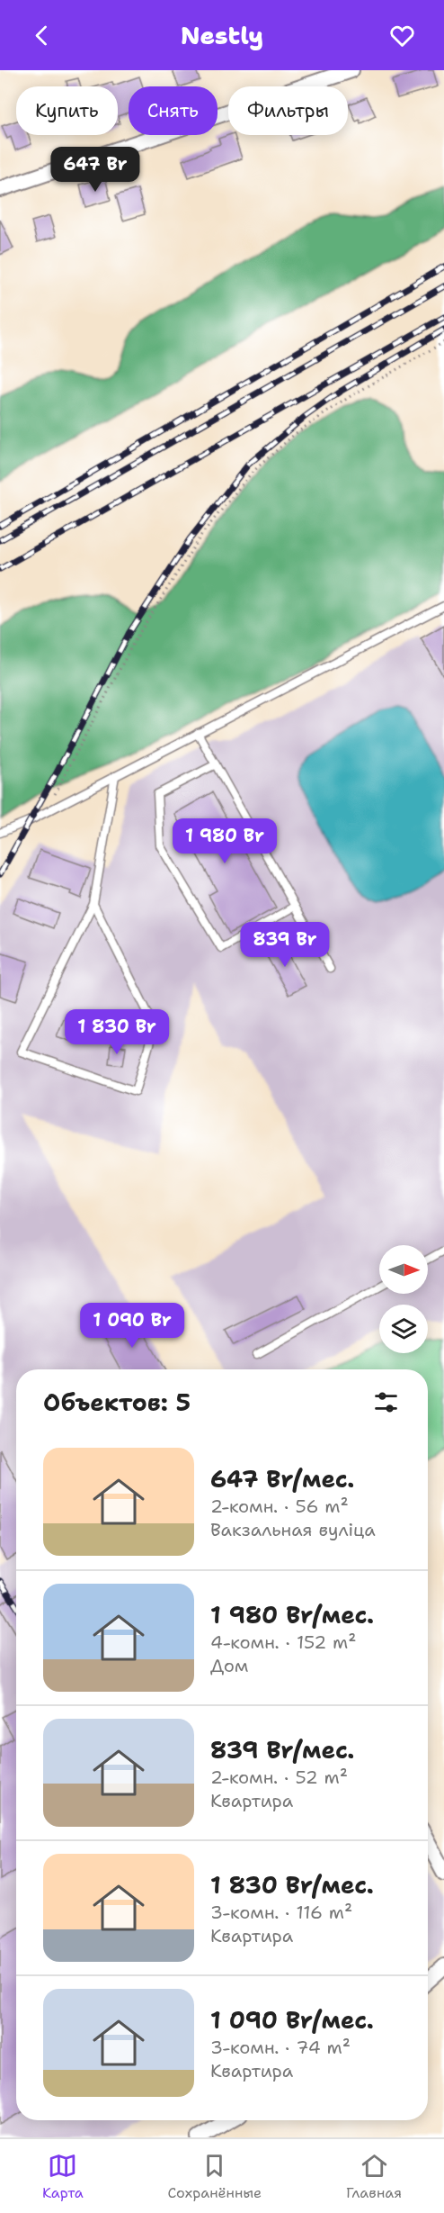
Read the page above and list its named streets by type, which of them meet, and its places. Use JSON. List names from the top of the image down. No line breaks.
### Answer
{"north":"right","page":{"header":"Nestly","chip":["Купить","Снять","Фильтры"],"price":["647 Br","1 980 Br","839 Br","1 830 Br","1 090 Br"],"heading":"Объектов: 5","list":[{"name":"647 Br/мес.","note":"2-комн. · 56 m² · Вакзальная вуліца"},{"name":"1 980 Br/мес.","note":"4-комн. · 152 m² · Дом"},{"name":"839 Br/мес.","note":"2-комн. · 52 m² · Квартира"},{"name":"1 830 Br/мес.","note":"3-комн. · 116 m² · Квартира"},{"name":"1 090 Br/мес.","note":"3-комн. · 74 m² · Квартира"}],"tabs":["Карта","Сохранённые","Главная"]}}
